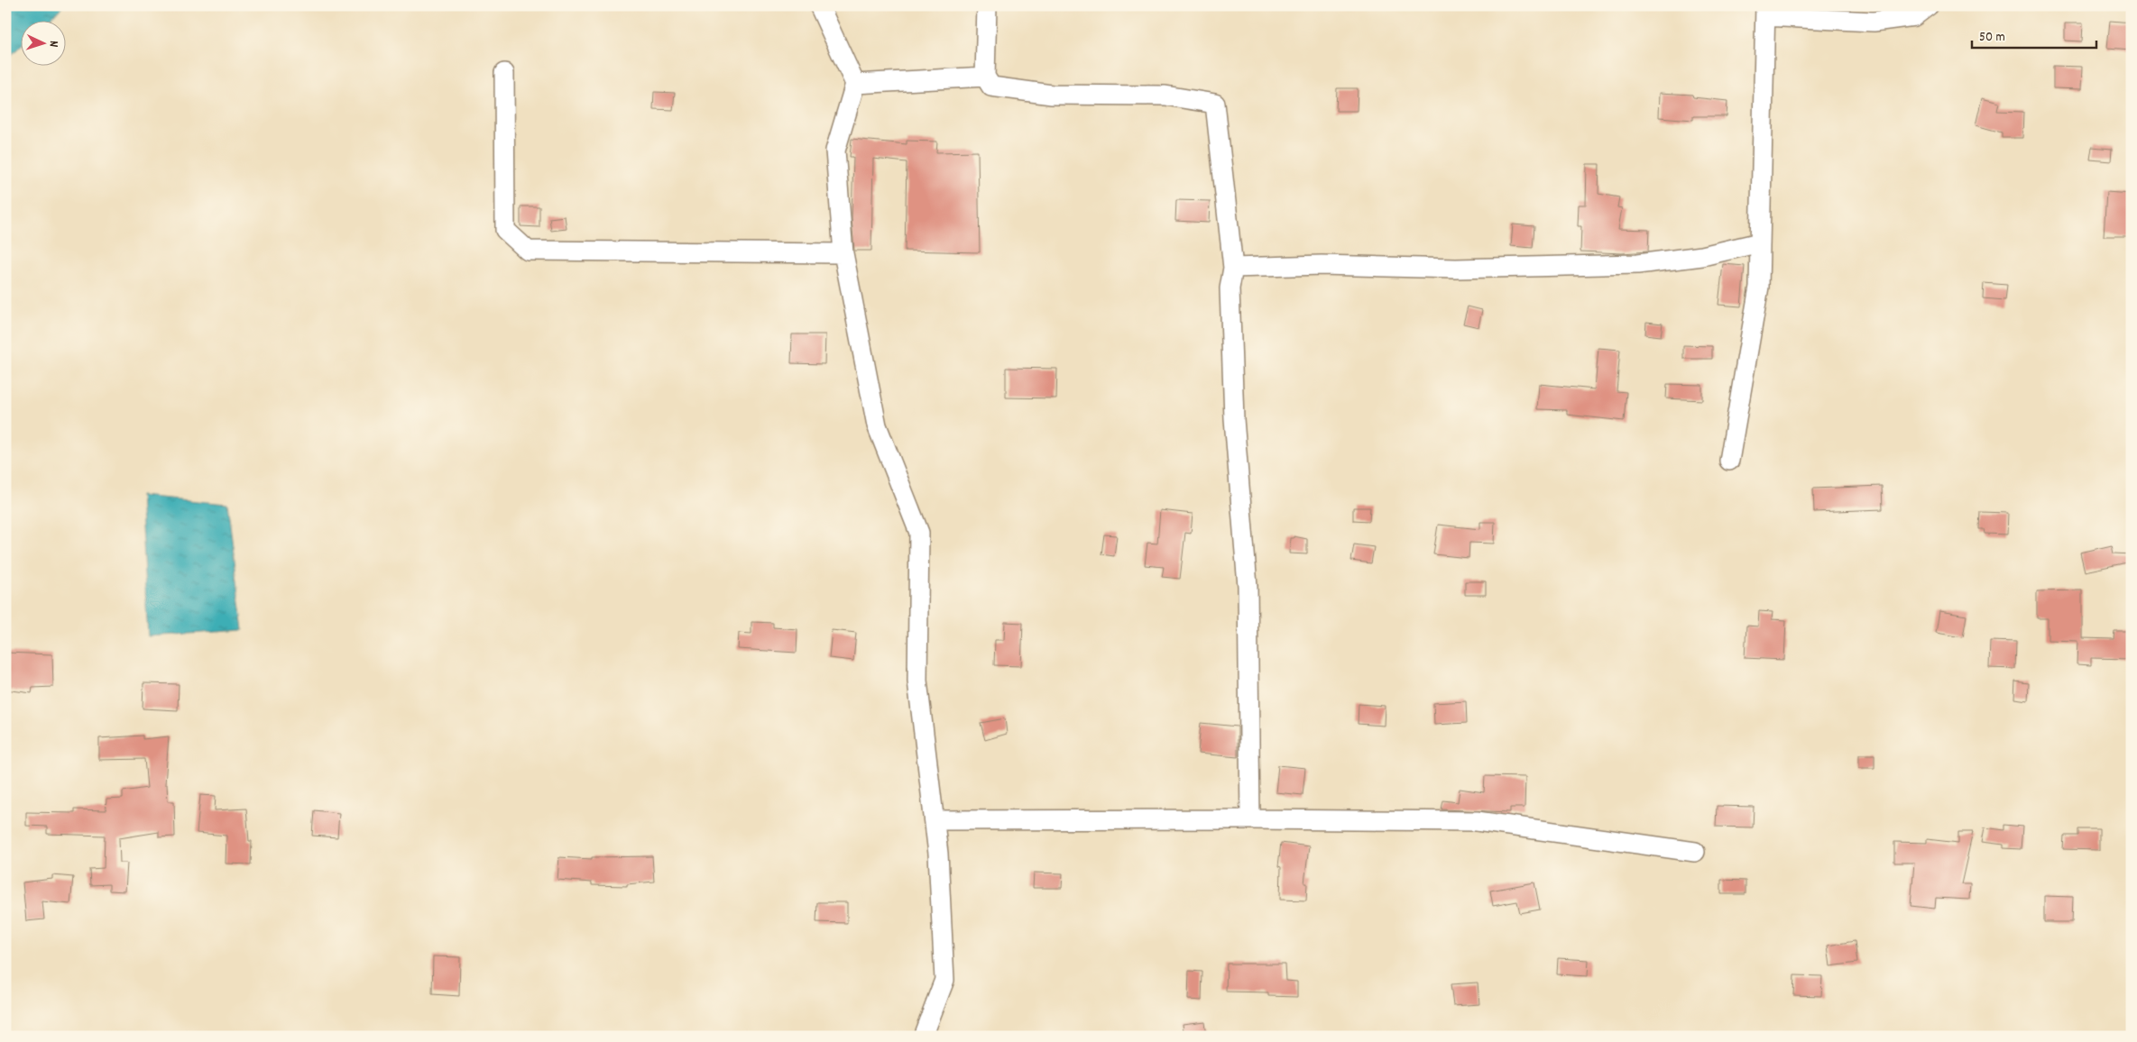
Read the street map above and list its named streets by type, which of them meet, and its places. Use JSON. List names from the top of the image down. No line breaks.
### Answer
{"scale_bar":"50 m","north":"right"}
